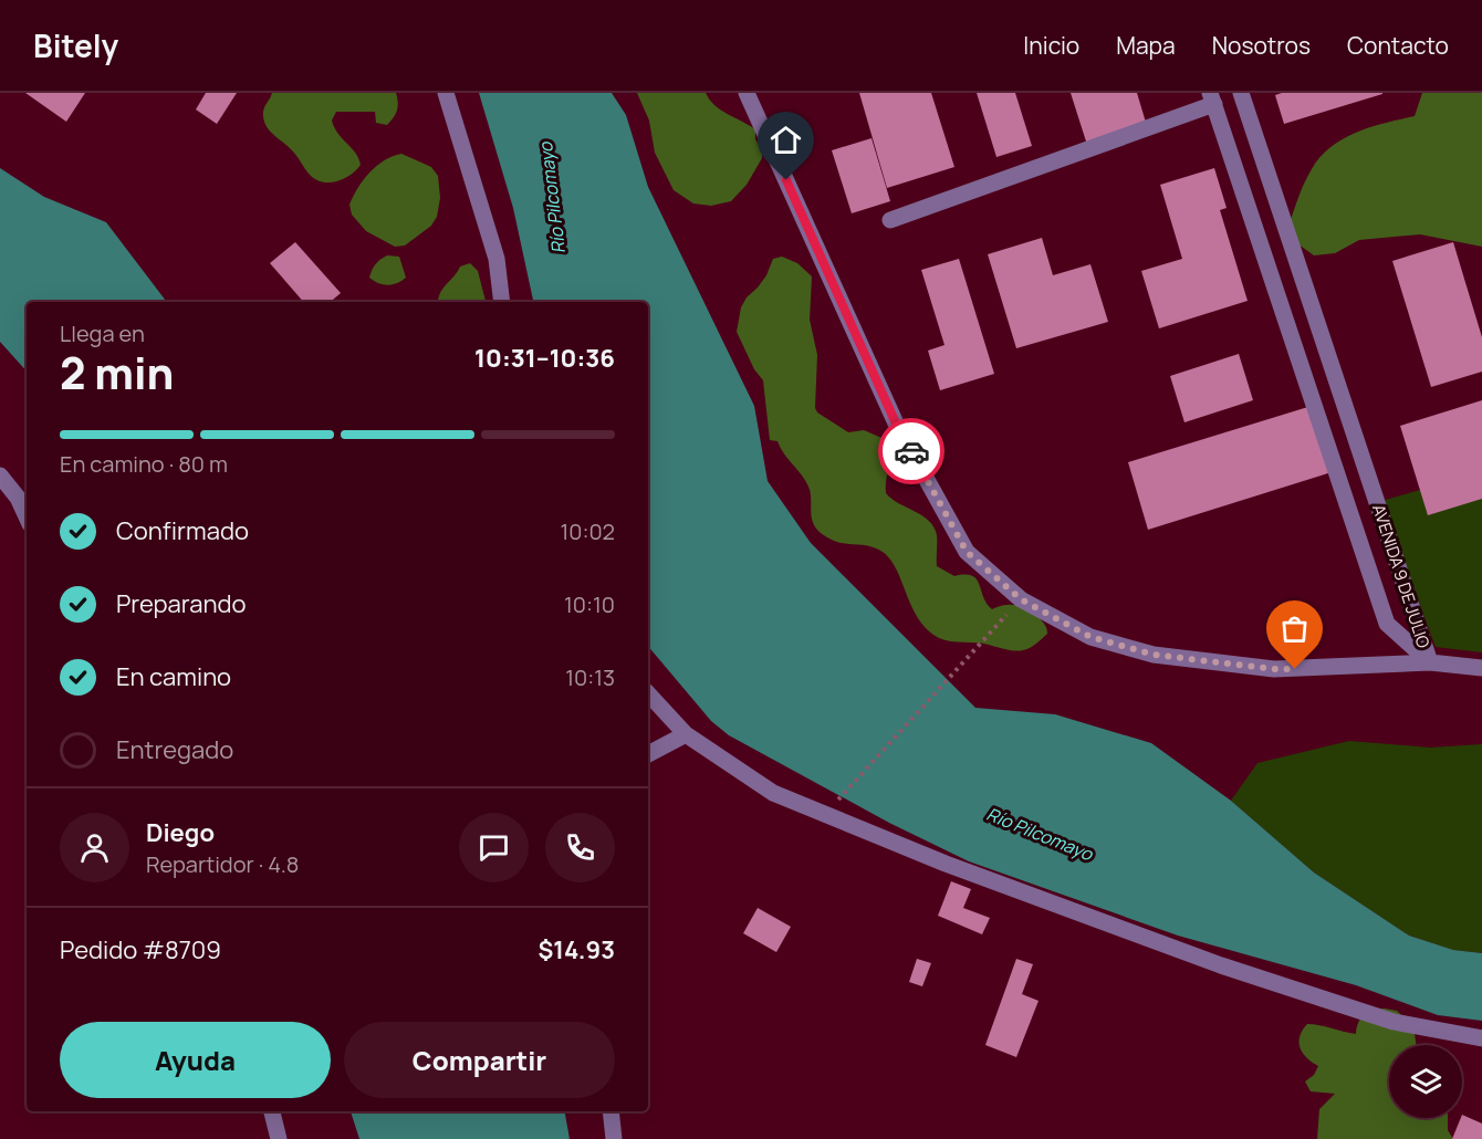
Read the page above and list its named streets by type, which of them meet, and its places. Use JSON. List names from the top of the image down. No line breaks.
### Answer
{"streets":{"street":["AVENIDA 9 DE JULIO"]},"water":["Río Pilcomayo"],"page":{"header":"Bitely","nav":["Inicio","Mapa","Nosotros","Contacto"],"heading":["2 min","Llega en","10:31–10:36"],"panel":["Diego","Repartidor · 4.8","Pedido #8709","$14.93"],"bar":"En camino · 80 m","list":[["Confirmado","10:02"],["Preparando","10:10"],["En camino","10:13"],"Entregado"],"buttons":["Ayuda","Compartir"]}}
